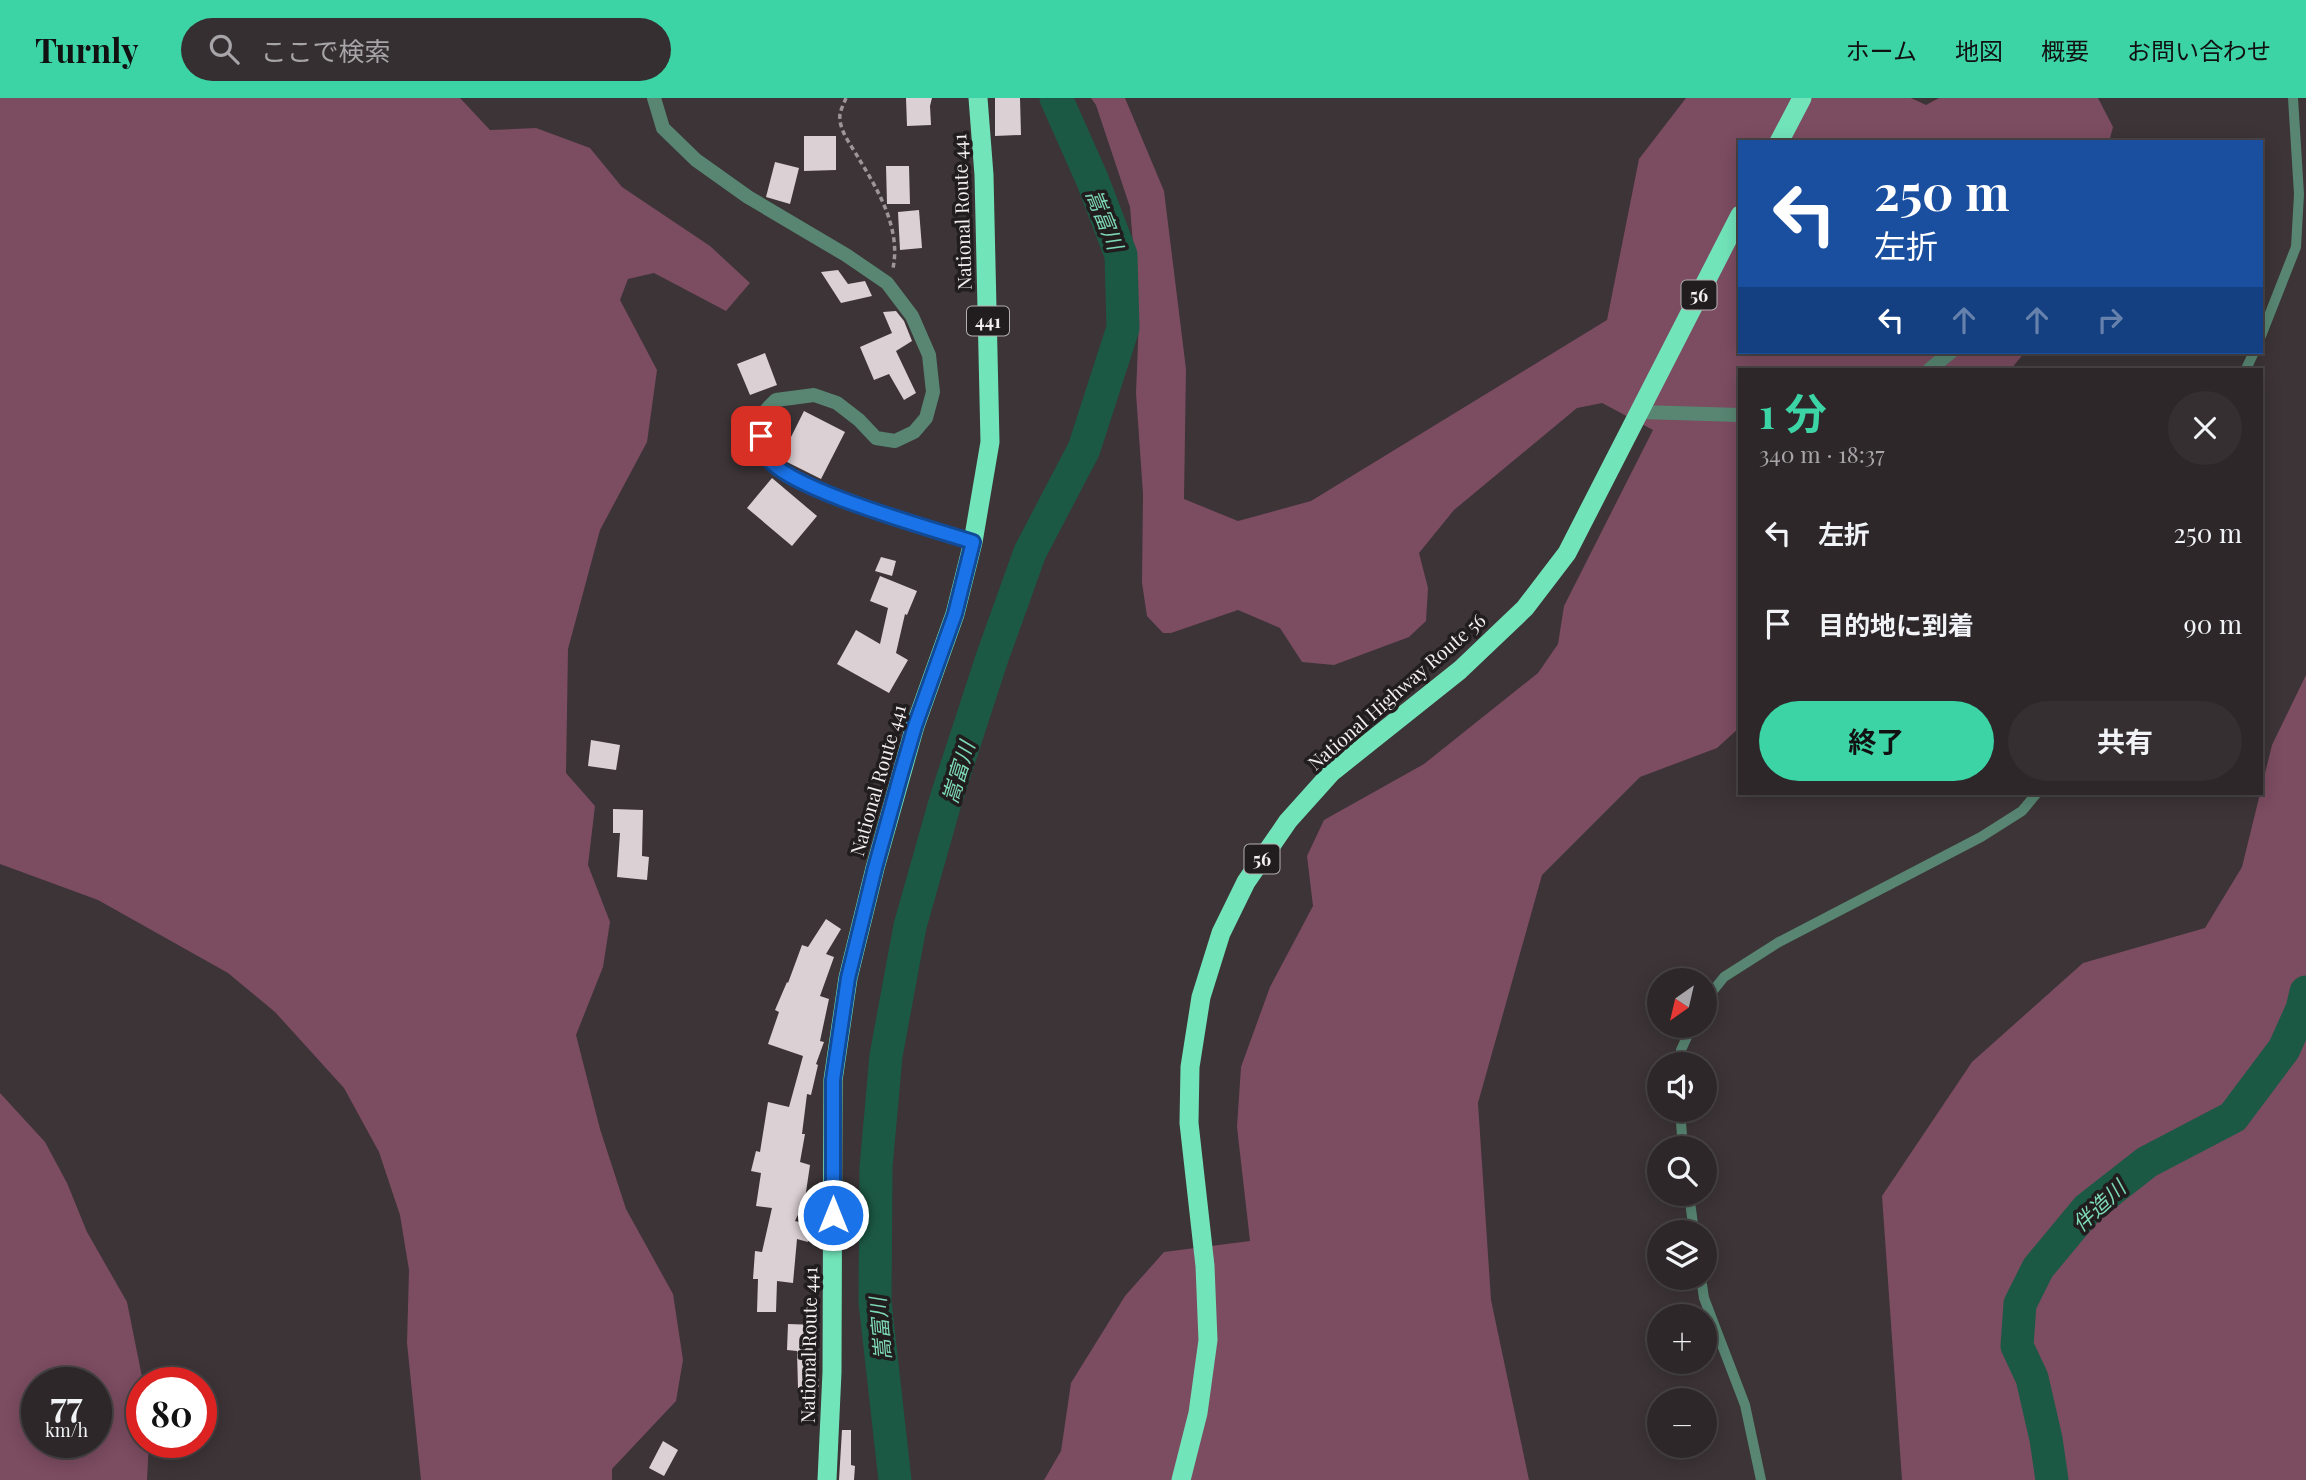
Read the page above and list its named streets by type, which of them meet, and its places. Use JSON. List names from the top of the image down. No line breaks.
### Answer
{"streets":{"highway":["National Route 441","56","441","National Highway Route 56"]},"water":["嵩富川","伴造川"],"north":"bottom left","page":{"header":"Turnly","search":"ここで検索","nav":["ホーム","地図","概要","お問い合わせ"],"turn":["250 m","左折"],"heading":["1 分","340 m · 18:37"],"list":[{"name":"左折","value":"250 m"},{"name":"目的地に到着","value":"90 m"}],"buttons":["終了","共有"],"map_buttons":["+","−"],"speed":"77 km/h","limit":"80"}}
